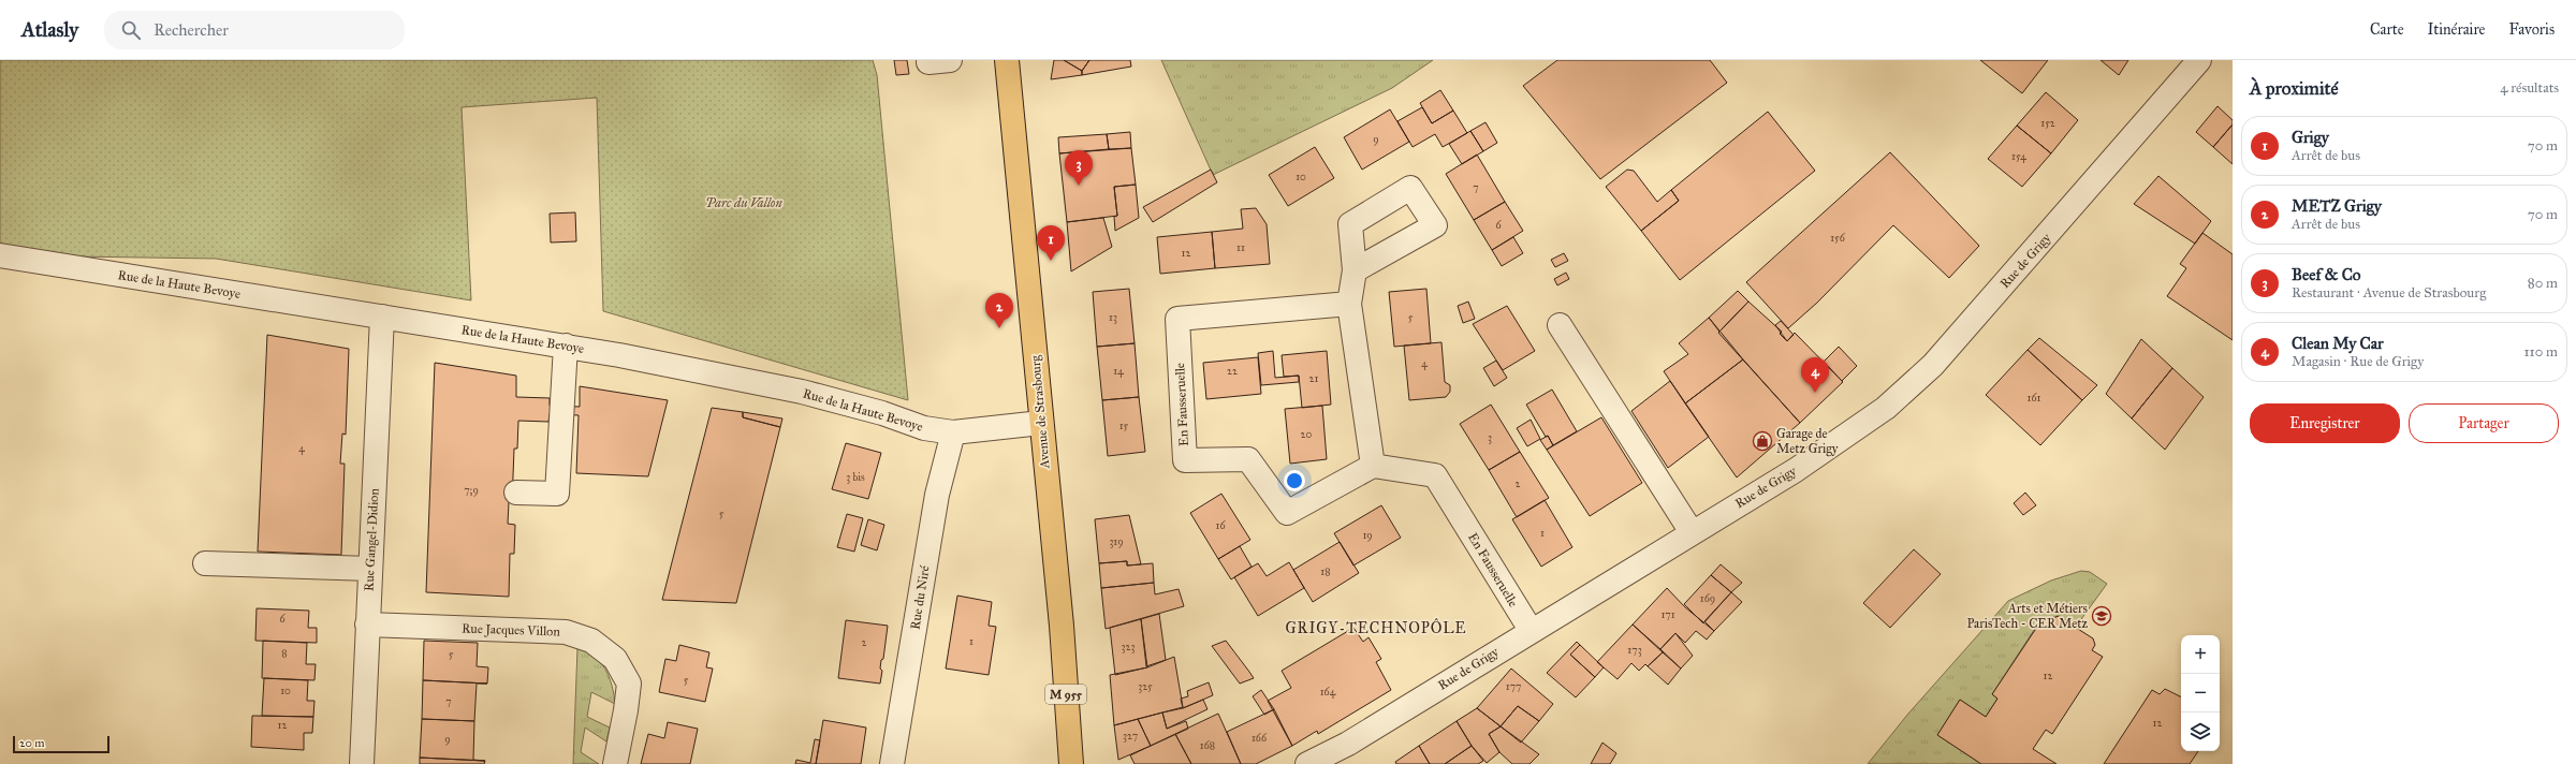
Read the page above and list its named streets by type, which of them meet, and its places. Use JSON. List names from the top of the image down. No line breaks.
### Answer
{"streets":{"main road":["Avenue de Strasbourg","M 955"],"street":["Rue de Grigy","Rue de la Haute Bevoye","En Fausseruelle","Rue Gangel-Didion","Rue du Niré","Rue Jacques Villon"]},"crossings":[["Rue de Grigy","En Fausseruelle"],["Rue de la Haute Bevoye","Avenue de Strasbourg"],["Rue de la Haute Bevoye","Rue Gangel-Didion"],["Rue de la Haute Bevoye","Rue du Niré"],["Rue Gangel-Didion","Rue Jacques Villon"]],"districts":["GRIGY-TECHNOPÔLE"],"parks":["Parc du Vallon"],"places":{"shop":["Garage de Metz Grigy"],"school or university":["Arts et Métiers ParisTech - CER Metz"]},"house_numbers":["152","9","154","10","7","6","156","11","12","13","5","4","14","22","21","161","15","20","3","4","3 bis","2","7;9","5","16","1","19","319","18","169","171","6","1","2","323","173","8","5","12","5","325","177","10","164","7","12","12","327","166","9","168"],"scale_bar":"20 m","page":{"header":"Atlasly","search":"Rechercher","nav":["Carte","Itinéraire","Favoris"],"heading":["À proximité","4 résultats"],"list":[{"mark":"1","name":"Grigy","note":"Arrêt de bus","value":"70 m"},{"mark":"2","name":"METZ Grigy","note":"Arrêt de bus","value":"70 m"},{"mark":"3","name":"Beef & Co","note":"Restaurant · Avenue de Strasbourg","value":"80 m"},{"mark":"4","name":"Clean My Car","note":"Magasin · Rue de Grigy","value":"110 m"}],"pins":["3","1","2","4"],"buttons":["Enregistrer","Partager"],"map_buttons":["+","−"],"scale":"20 m"}}
